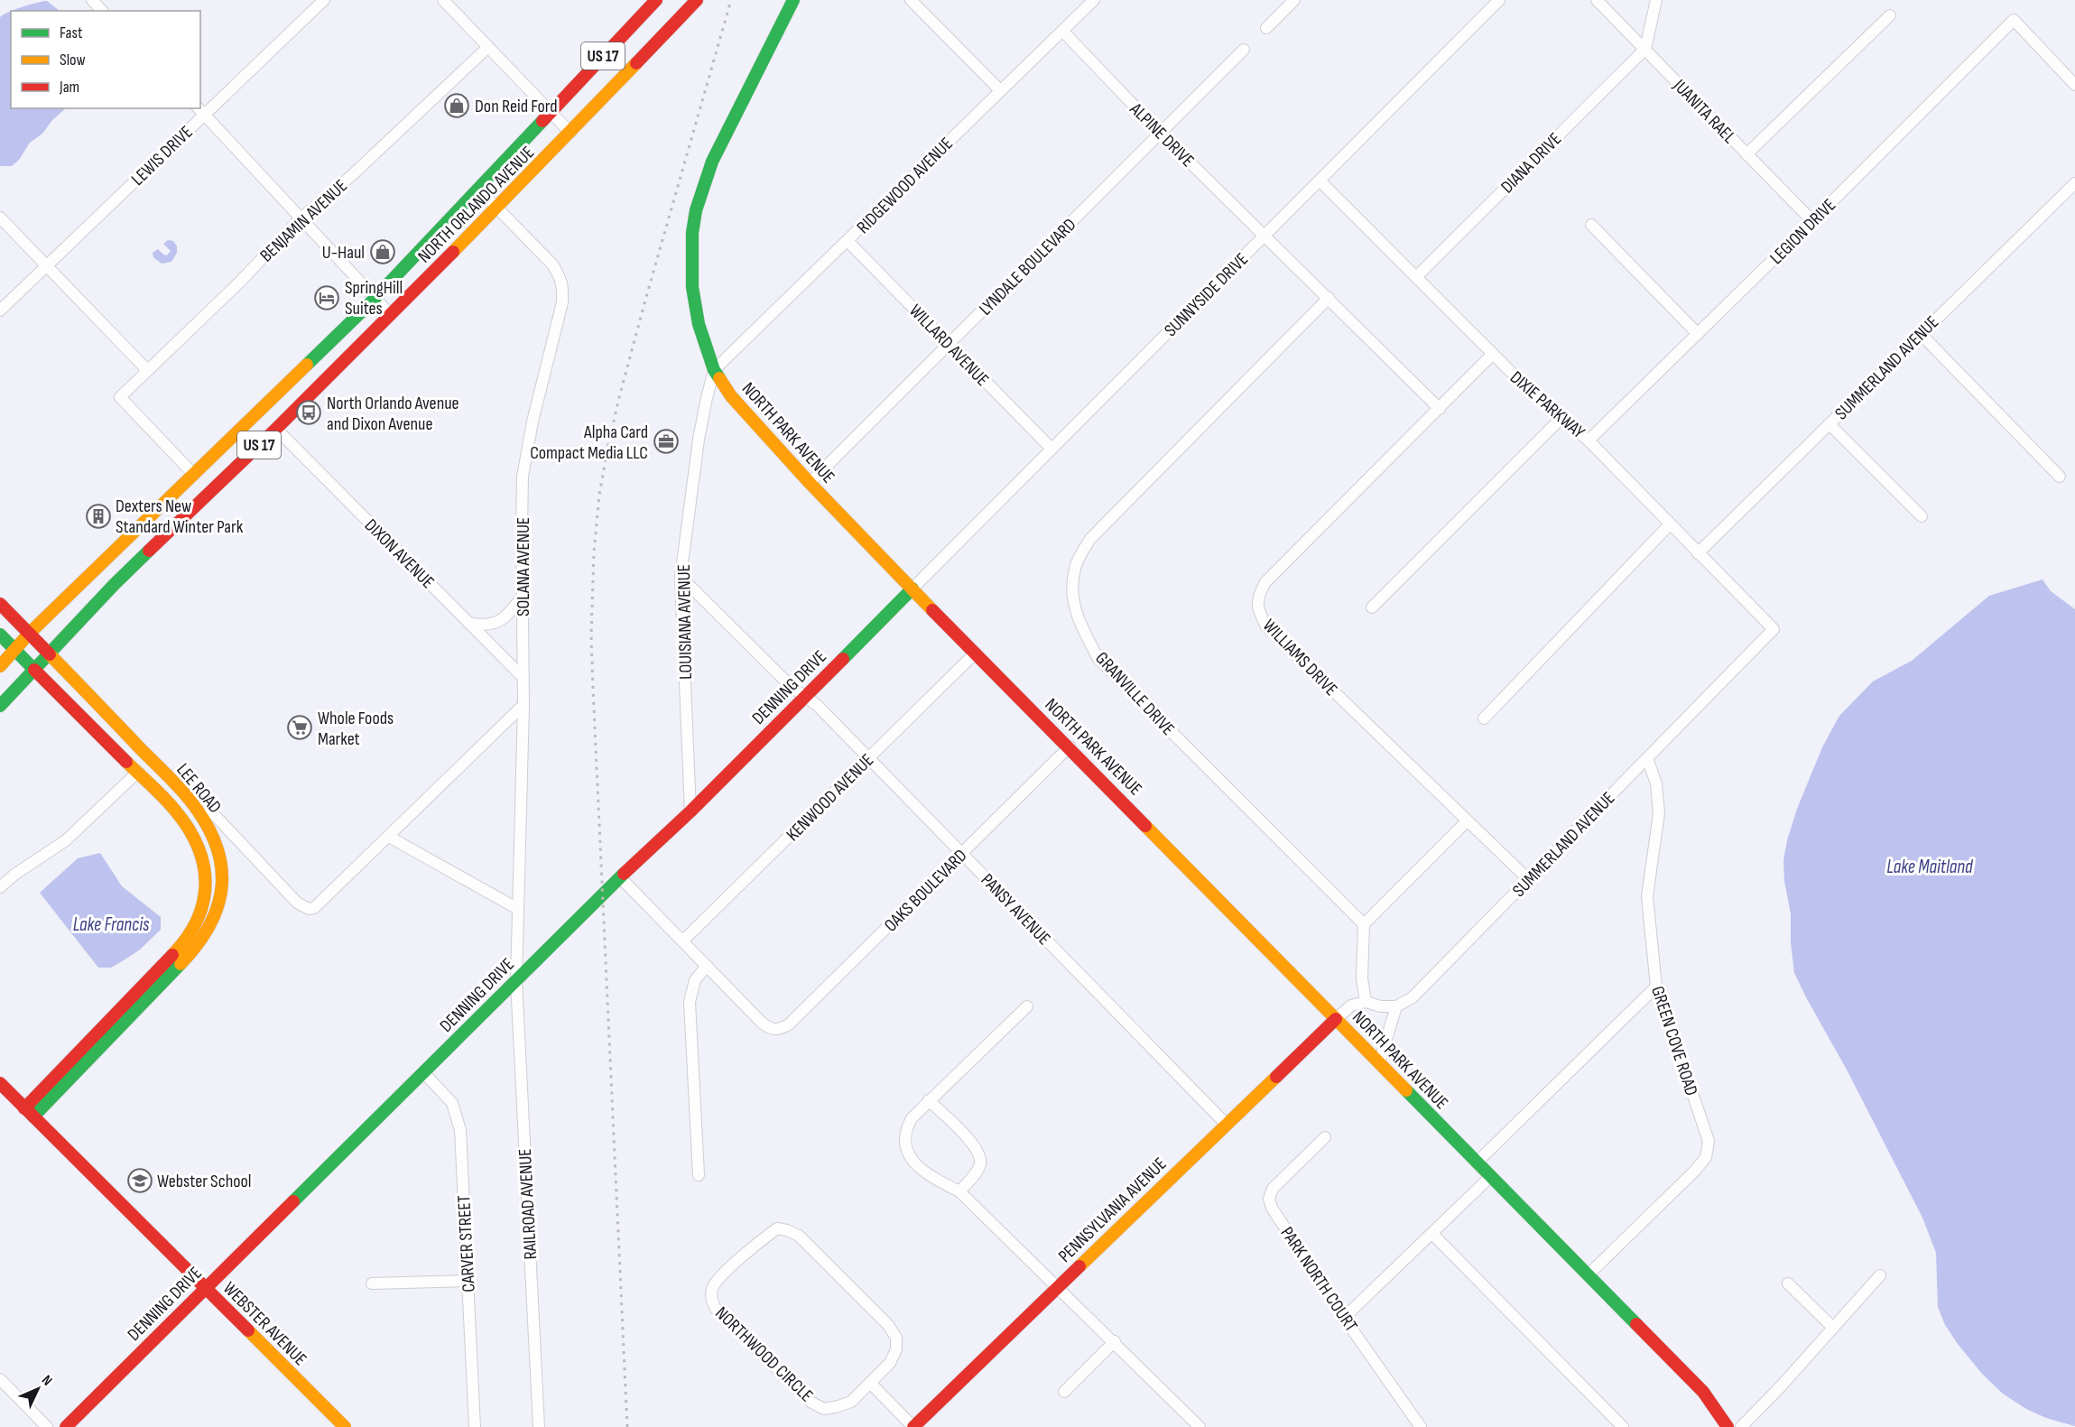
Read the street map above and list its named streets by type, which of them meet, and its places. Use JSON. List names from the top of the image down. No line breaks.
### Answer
{"streets":{"street":["US 17","JUANITA RAEL","ALPINE DRIVE","LEWIS DRIVE","DIANA DRIVE","RIDGEWOOD AVENUE","NORTH ORLANDO AVENUE","BENJAMIN AVENUE","LEGION DRIVE","LYNDALE BOULEVARD","SUNNYSIDE DRIVE","WILLARD AVENUE","SUMMERLAND AVENUE","DIXIE PARKWAY","NORTH PARK AVENUE","DIXON AVENUE","SOLANA AVENUE","LOUISIANA AVENUE","WILLIAMS DRIVE","DENNING DRIVE","GRANVILLE DRIVE","LEE ROAD","KENWOOD AVENUE","OAKS BOULEVARD","PANSY AVENUE","GREEN COVE ROAD","RAILROAD AVENUE","PENNSYLVANIA AVENUE","CARVER STREET","PARK NORTH COURT","WEBSTER AVENUE","NORTHWOOD CIRCLE"]},"crossings":[["JUANITA RAEL","DIANA DRIVE"],["JUANITA RAEL","LEGION DRIVE"],["ALPINE DRIVE","RIDGEWOOD AVENUE"],["ALPINE DRIVE","LYNDALE BOULEVARD"],["ALPINE DRIVE","SUNNYSIDE DRIVE"],["ALPINE DRIVE","WILLIAMS DRIVE"],["ALPINE DRIVE","GRANVILLE DRIVE"],["DIANA DRIVE","DIXIE PARKWAY"],["RIDGEWOOD AVENUE","WILLARD AVENUE"],["RIDGEWOOD AVENUE","NORTH PARK AVENUE"],["RIDGEWOOD AVENUE","LOUISIANA AVENUE"],["NORTH ORLANDO AVENUE","BENJAMIN AVENUE"],["NORTH ORLANDO AVENUE","DIXON AVENUE"],["NORTH ORLANDO AVENUE","SOLANA AVENUE"],["NORTH ORLANDO AVENUE","LEE ROAD"],["LEGION DRIVE","DIXIE PARKWAY"],["LYNDALE BOULEVARD","WILLARD AVENUE"],["LYNDALE BOULEVARD","NORTH PARK AVENUE"],["SUNNYSIDE DRIVE","WILLARD AVENUE"],["SUNNYSIDE DRIVE","DIXIE PARKWAY"],["SUNNYSIDE DRIVE","NORTH PARK AVENUE"],["SUNNYSIDE DRIVE","DENNING DRIVE"],["SUMMERLAND AVENUE","DIXIE PARKWAY"],["SUMMERLAND AVENUE","WILLIAMS DRIVE"],["SUMMERLAND AVENUE","GREEN COVE ROAD"],["DIXIE PARKWAY","WILLIAMS DRIVE"],["NORTH PARK AVENUE","LOUISIANA AVENUE"],["NORTH PARK AVENUE","DENNING DRIVE"],["NORTH PARK AVENUE","KENWOOD AVENUE"],["NORTH PARK AVENUE","OAKS BOULEVARD"],["NORTH PARK AVENUE","GREEN COVE ROAD"],["NORTH PARK AVENUE","PENNSYLVANIA AVENUE"],["DIXON AVENUE","SOLANA AVENUE"],["SOLANA AVENUE","DENNING DRIVE"],["SOLANA AVENUE","RAILROAD AVENUE"],["LOUISIANA AVENUE","DENNING DRIVE"],["LOUISIANA AVENUE","PANSY AVENUE"],["DENNING DRIVE","PANSY AVENUE"],["DENNING DRIVE","RAILROAD AVENUE"],["DENNING DRIVE","CARVER STREET"],["DENNING DRIVE","WEBSTER AVENUE"],["LEE ROAD","WEBSTER AVENUE"],["KENWOOD AVENUE","PANSY AVENUE"],["OAKS BOULEVARD","PANSY AVENUE"],["PANSY AVENUE","PENNSYLVANIA AVENUE"]],"water":["Lake Maitland","Lake Francis"],"places":{"shop":["Don Reid Ford","U-Haul"],"hotel":["SpringHill Suites"],"bus stop":["North Orlando Avenue and Dixon Avenue"],"office":["Alpha Card Compact Media LLC"],"building":["Dexters New Standard Winter Park"],"supermarket":["Whole Foods Market"],"school or university":["Webster School"]},"legend":["Fast","Slow","Jam"],"north":"top right"}
